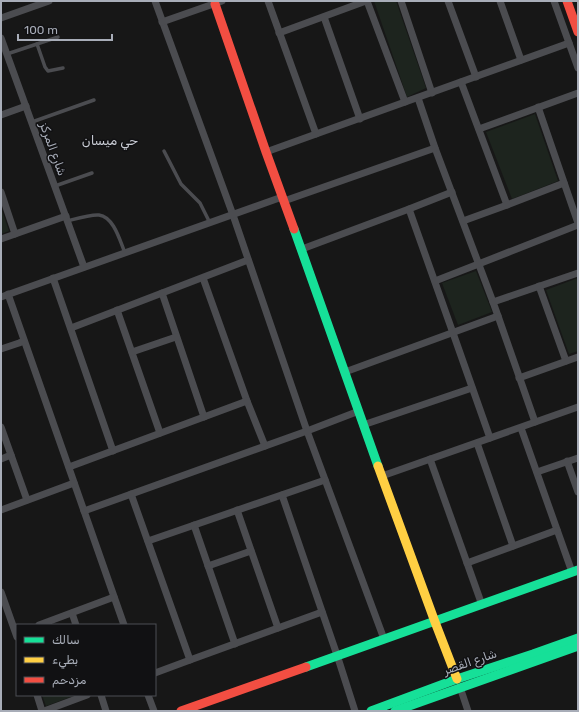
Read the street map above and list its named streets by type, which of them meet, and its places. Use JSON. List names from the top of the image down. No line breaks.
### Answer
{"streets":{"street":["شارع المركز","شارع القصر"]},"districts":["حي ميسان"],"legend":["سالك","بطيء","مزدحم"],"scale_bar":"100 m"}
